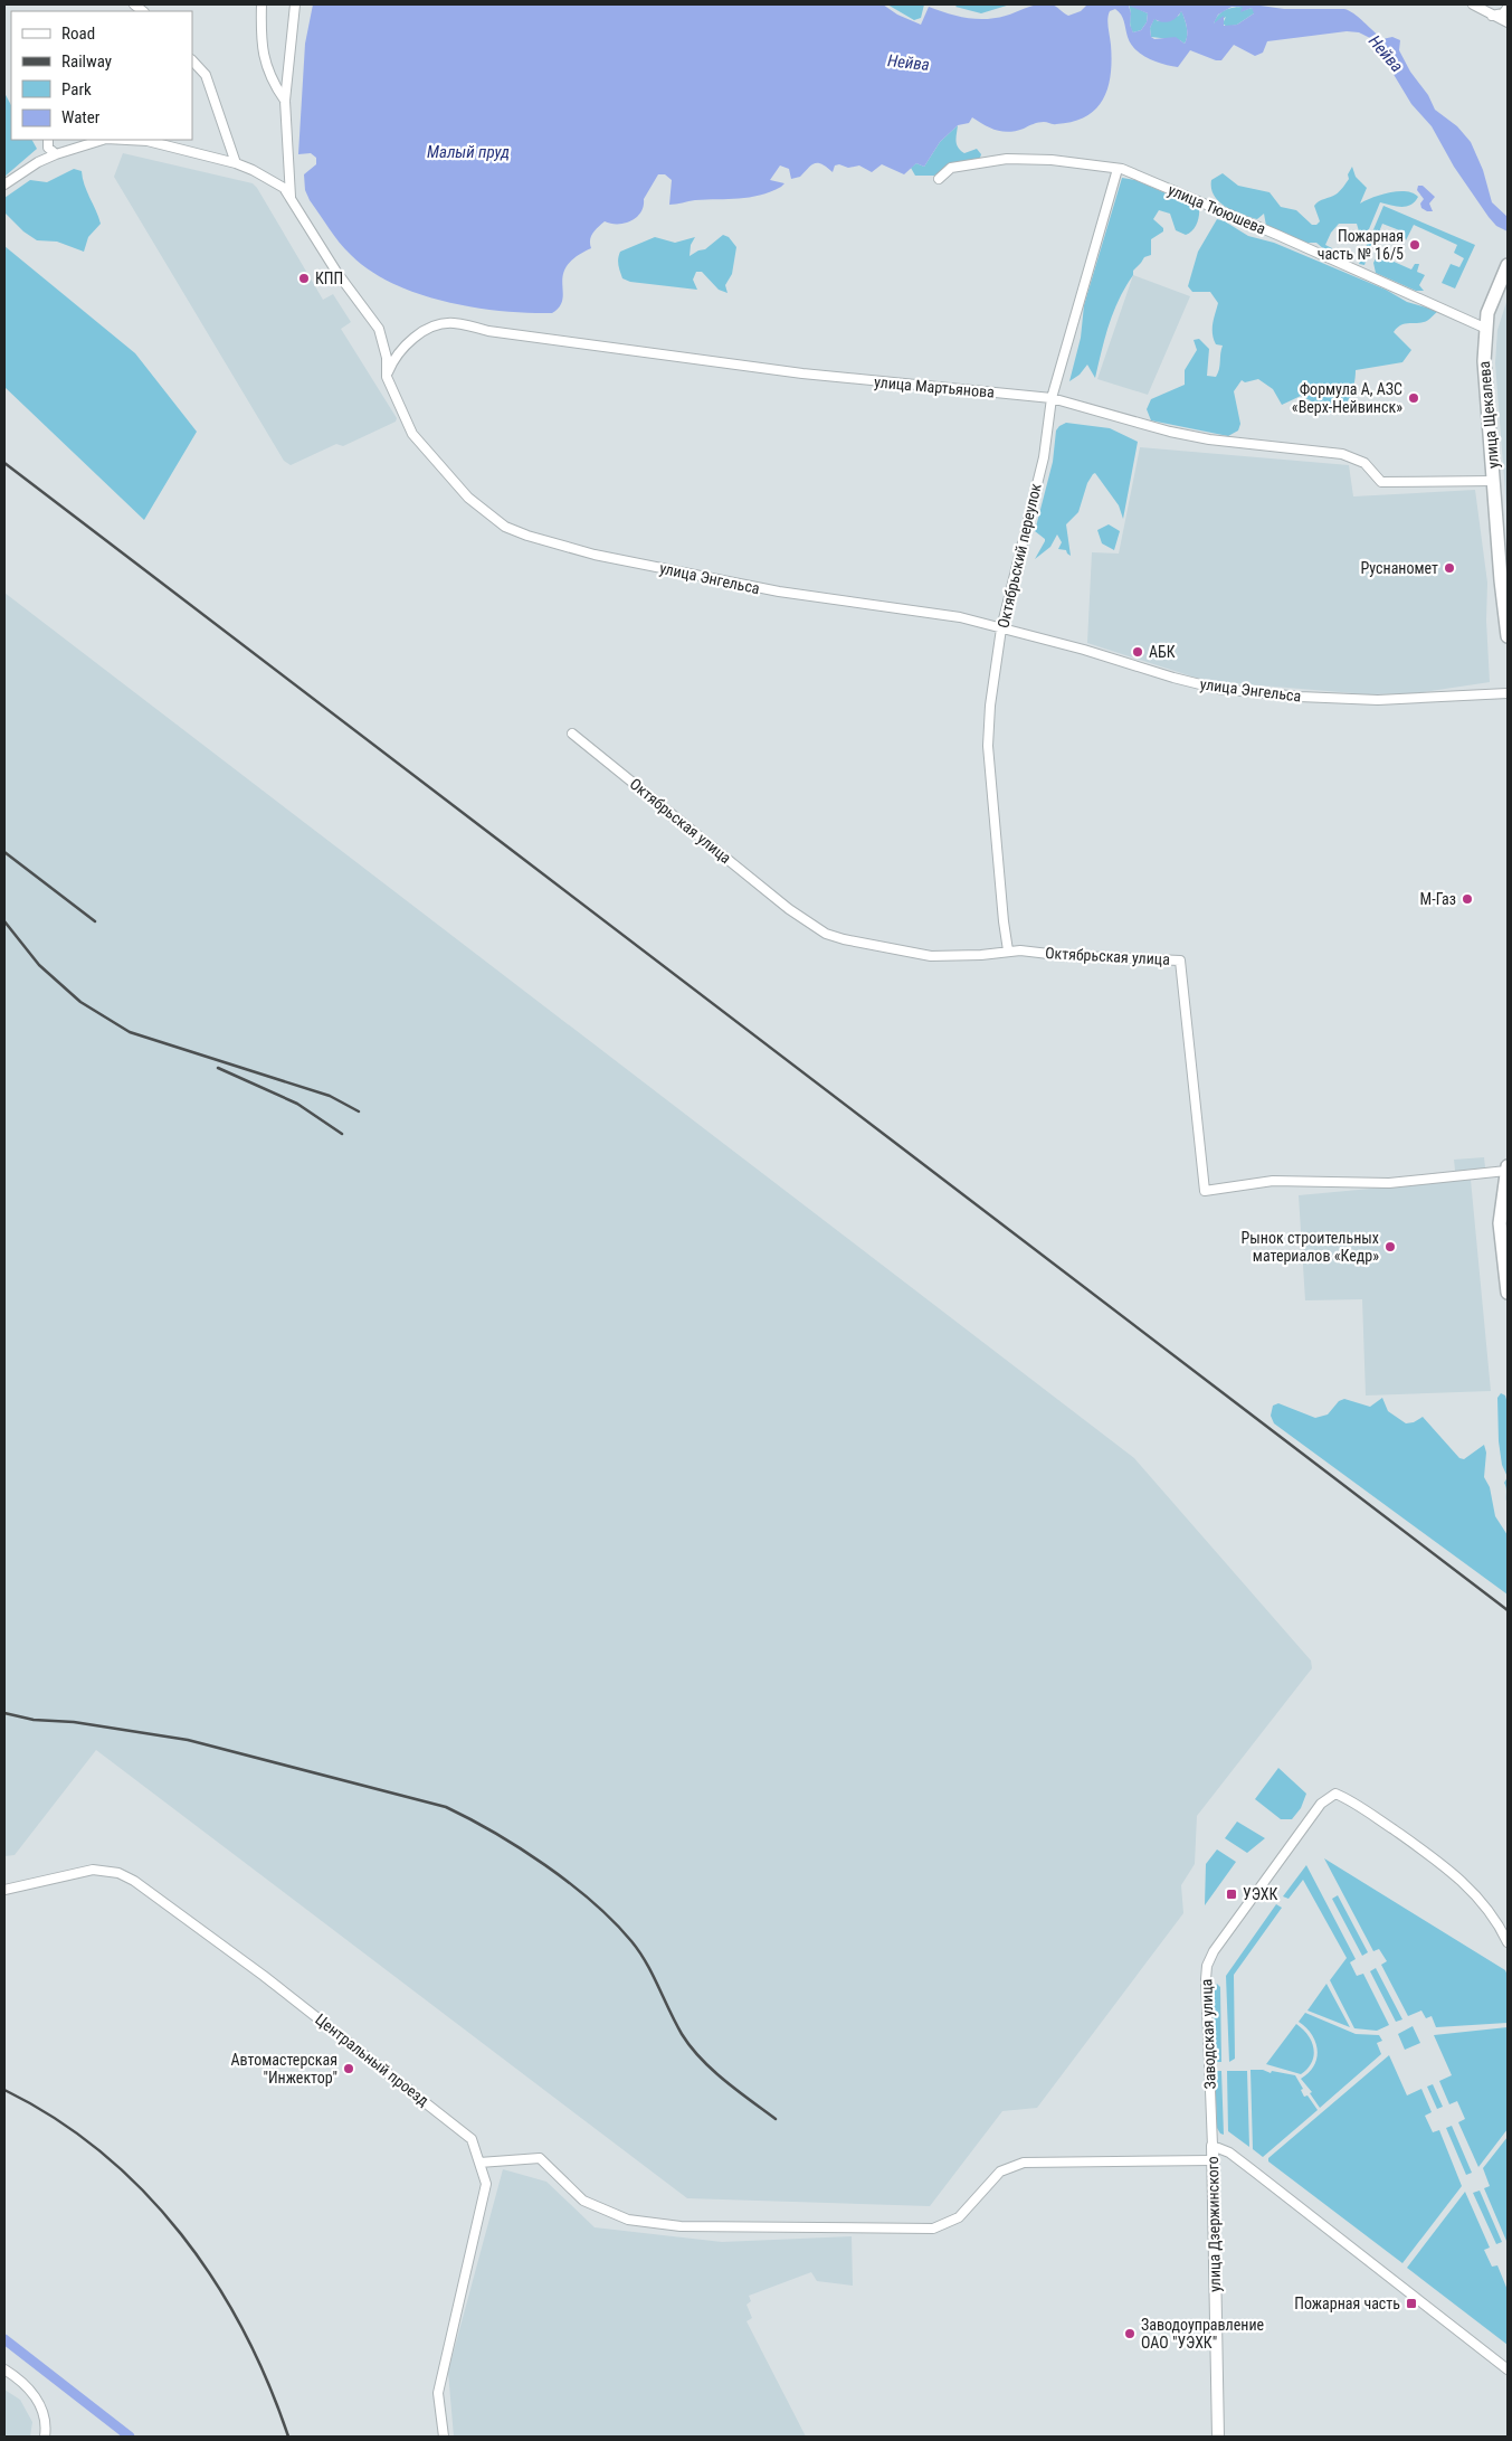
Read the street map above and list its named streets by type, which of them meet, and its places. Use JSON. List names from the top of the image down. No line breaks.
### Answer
{"streets":{"main road":["улица Щекалева"],"street":["улица Тююшева","улица Мартьянова","Октябрьский переулок","улица Энгельса","Октябрьская улица","Заводская улица","Центральный проезд","улица Дзержинского"]},"crossings":[["улица Тююшева","улица Щекалева"],["улица Тююшева","Октябрьский переулок"],["улица Мартьянова","улица Щекалева"],["улица Мартьянова","Октябрьский переулок"],["улица Мартьянова","улица Энгельса"],["Октябрьский переулок","улица Энгельса"],["Октябрьский переулок","Октябрьская улица"],["Заводская улица","улица Дзержинского"]],"water":["Нейва","Малый пруд"],"places":{"other":["Пожарная часть № 16/5","КПП","Формула А, АЗС «Верх-Нейвинск»","Руснаномет","АБК","М-Газ","Рынок строительных материалов «Кедр»","Автомастерская \"Инжектор\"","Заводоуправление ОАО \"УЭХК\""],"transit":["УЭХК","Пожарная часть"]},"legend":["Road","Railway","Park","Water"]}
